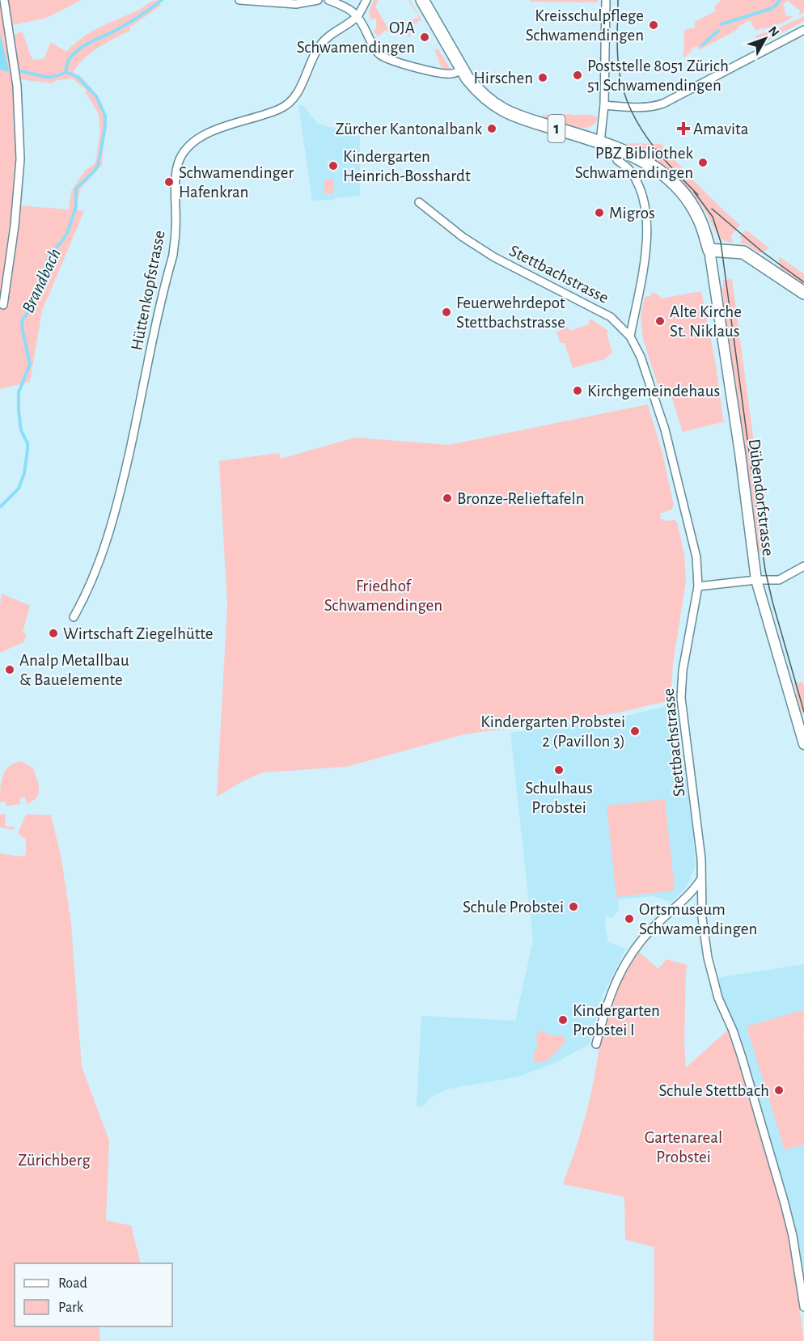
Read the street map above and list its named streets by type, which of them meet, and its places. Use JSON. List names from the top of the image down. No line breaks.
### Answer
{"streets":{"main road":["1"],"street":["Stettbachstrasse","Hüttenkopfstrasse","Dübendorfstrasse"]},"crossings":[["1","Dübendorfstrasse"]],"water":["Brandbach"],"parks":["Friedhof Schwamendingen","Gartenareal Probstei","Zürichberg"],"places":{"other":["Kreisschulpflege Schwamendingen","OJA Schwamendingen","Poststelle 8051 Zürich 51 Schwamendingen","Hirschen","Zürcher Kantonalbank","PBZ Bibliothek Schwamendingen","Kindergarten Heinrich-Bosshardt","Schwamendinger Hafenkran","Migros","Feuerwehrdepot Stettbachstrasse","Alte Kirche St. Niklaus","Kirchgemeindehaus","Bronze-Relieftafeln","Wirtschaft Ziegelhütte","Analp Metallbau & Bauelemente","Kindergarten Probstei 2 (Pavillon 3)","Schulhaus Probstei","Schule Probstei","Ortsmuseum Schwamendingen","Kindergarten Probstei I","Schule Stettbach"],"health":["Amavita"]},"legend":["Road","Park"],"north":"top right"}
